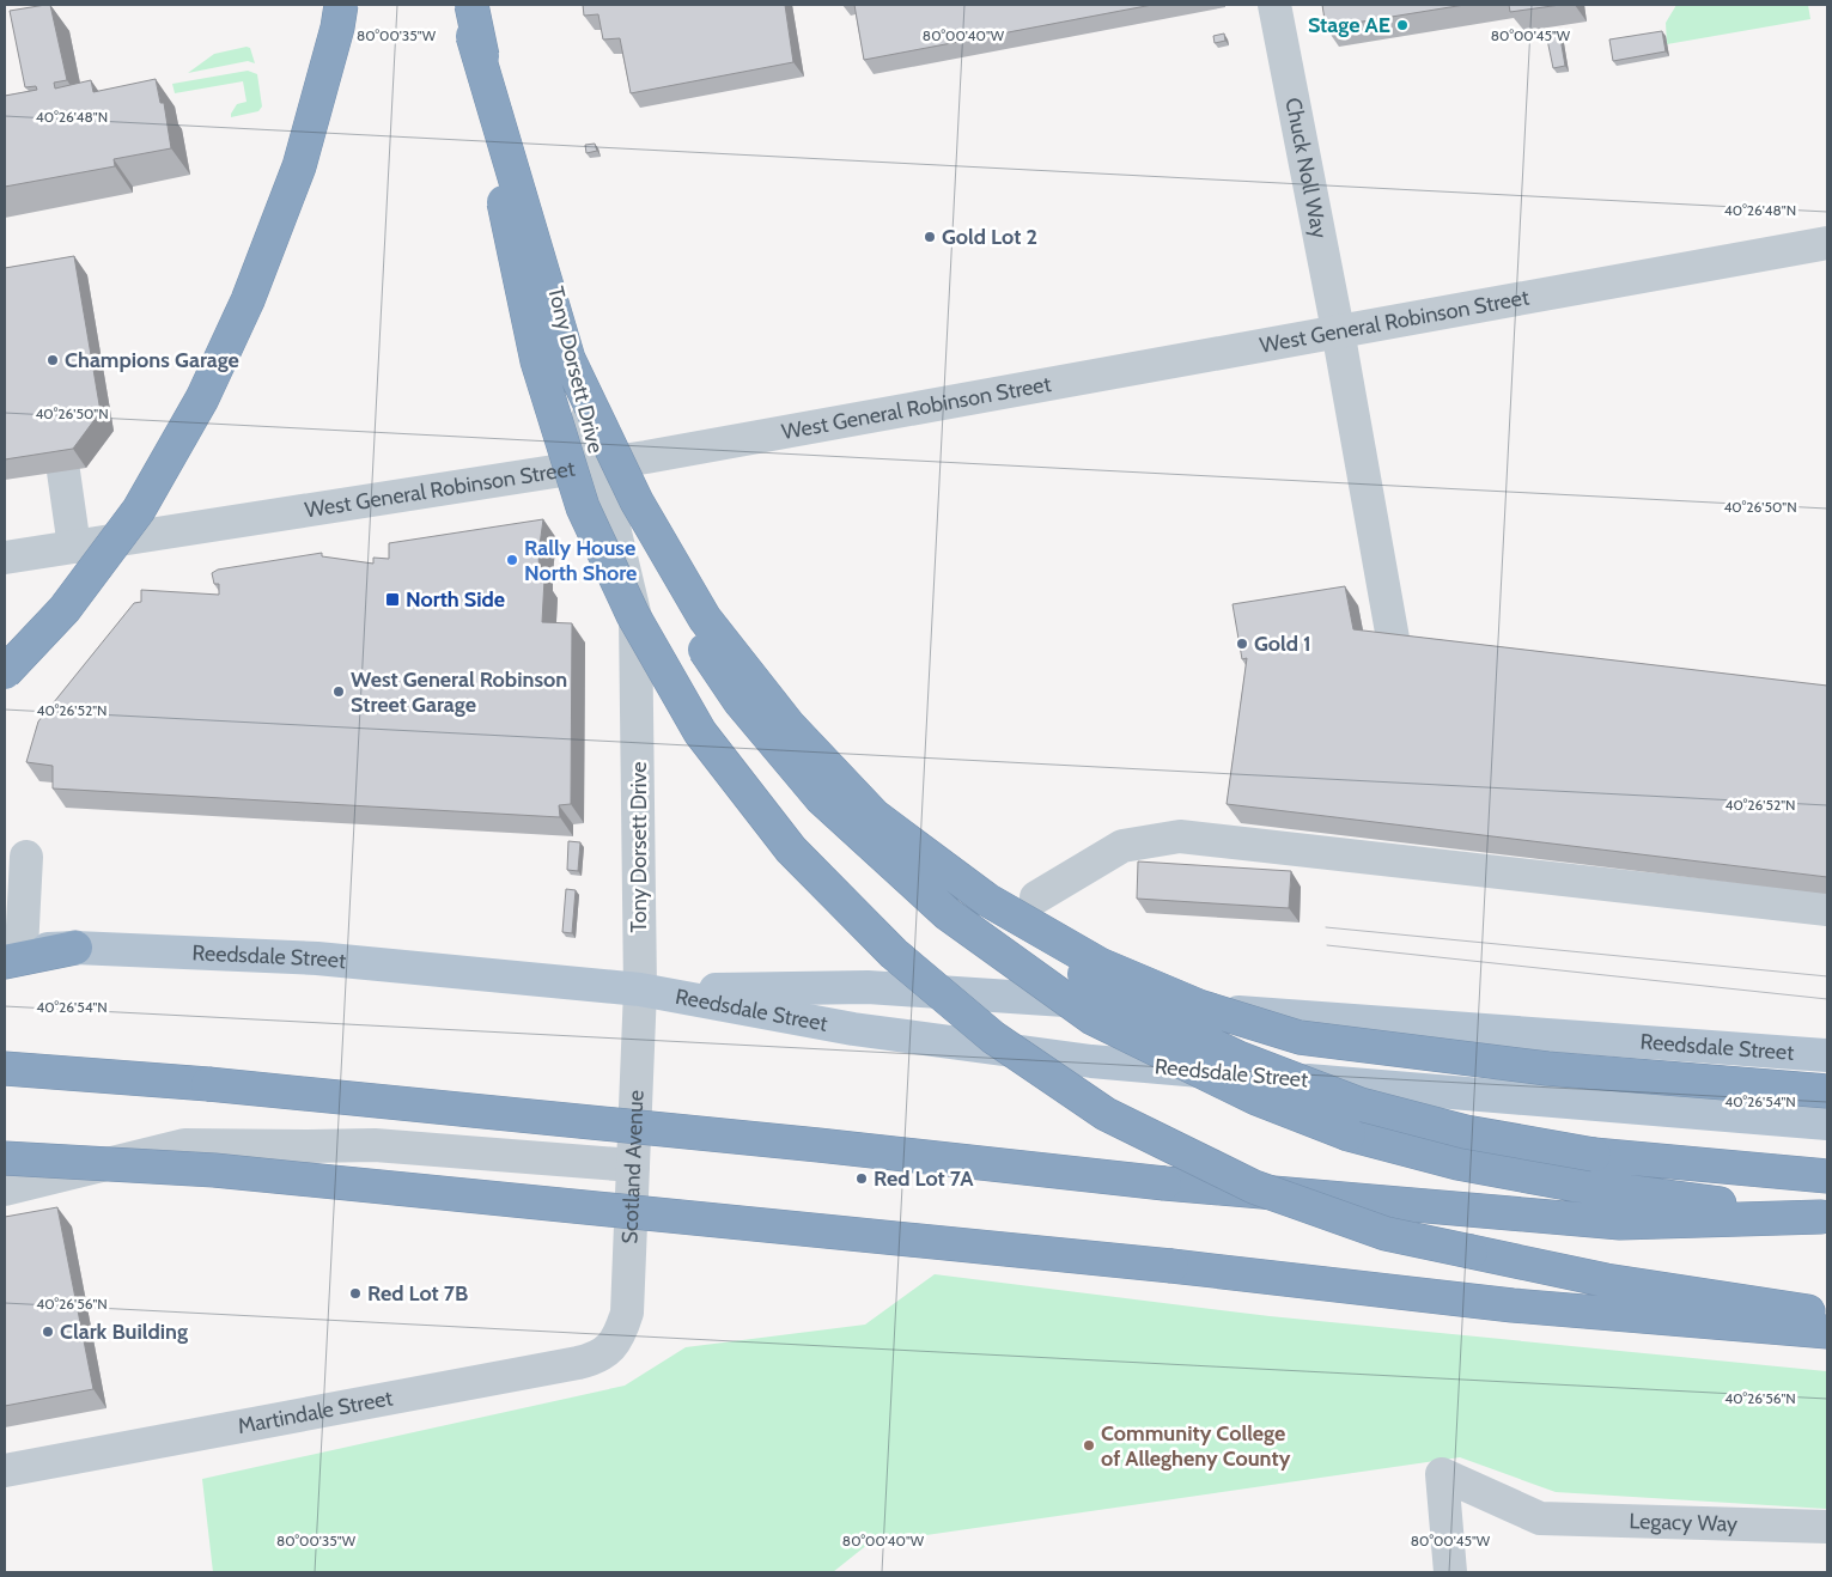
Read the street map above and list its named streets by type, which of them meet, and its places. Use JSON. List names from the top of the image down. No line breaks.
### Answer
{"streets":{"main road":["Reedsdale Street"],"street":["Chuck Noll Way","West General Robinson Street","Tony Dorsett Drive","Scotland Avenue","Martindale Street","Legacy Way"]},"crossings":[["Chuck Noll Way","West General Robinson Street"],["West General Robinson Street","Tony Dorsett Drive"],["Tony Dorsett Drive","Reedsdale Street"],["Tony Dorsett Drive","Scotland Avenue"],["Reedsdale Street","Scotland Avenue"],["Scotland Avenue","Martindale Street"]],"places":{"other":["Stage AE","Gold Lot 2","Champions Garage","Rally House North Shore","Gold 1","West General Robinson Street Garage","Red Lot 7A","Red Lot 7B","Clark Building","Community College of Allegheny County"],"transit":["North Side"]},"coordinates":["80°00'35\"W","80°00'40\"W","80°00'45\"W","40°26'48\"N","40°26'50\"N","40°26'52\"N","40°26'54\"N","40°26'56\"N"]}
